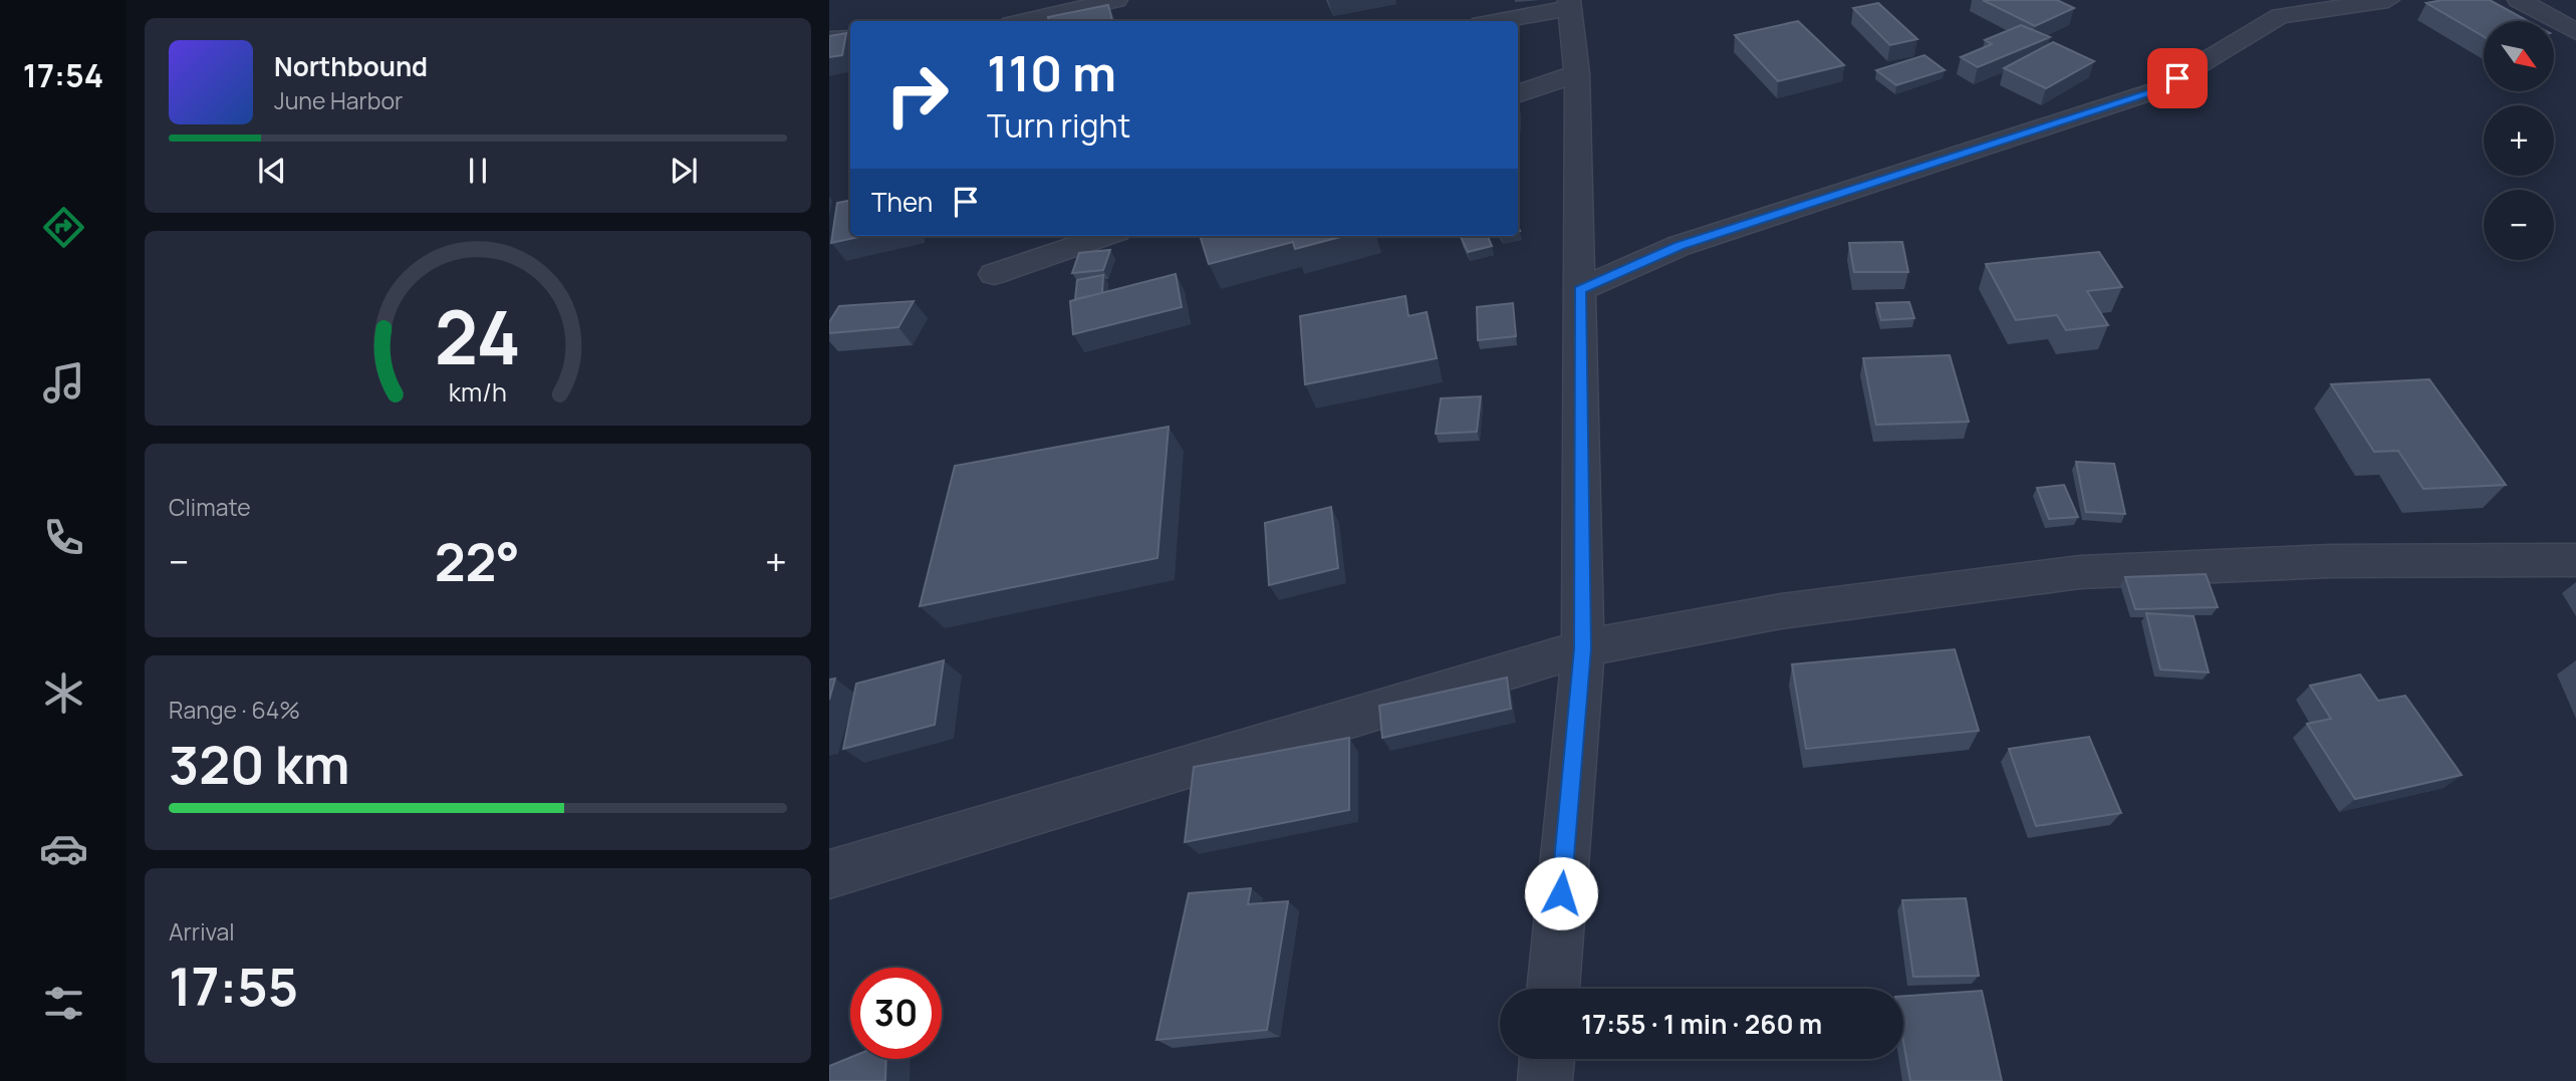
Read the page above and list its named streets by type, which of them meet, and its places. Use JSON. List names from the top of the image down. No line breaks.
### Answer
{"north":"bottom right","page":{"tabs":"17:54","map_buttons":["+","−"],"turn":["110 m","Turn right"],"song":["Northbound","June Harbor"],"then":"Then","tile":["Climate",["Range · 64%","320 km"],["Arrival","17:55"]],"heat":["−","22°","+"],"limit":"30","trip":"17:55 · 1 min · 260 m","gauge":["24","km/h"]}}
